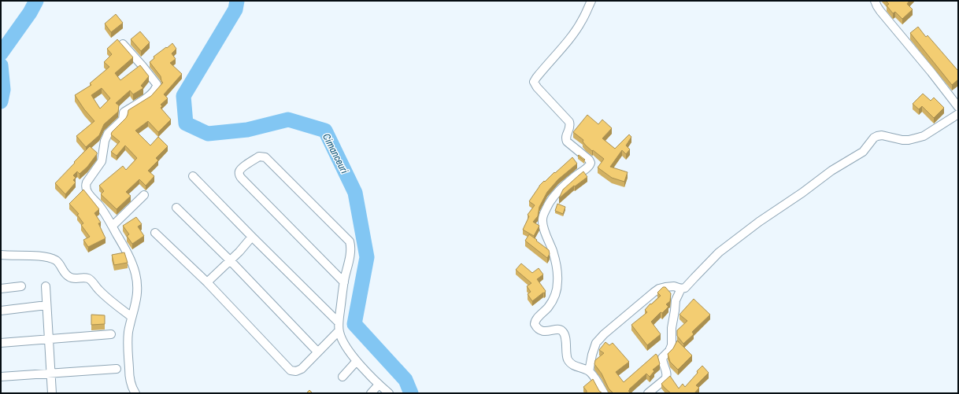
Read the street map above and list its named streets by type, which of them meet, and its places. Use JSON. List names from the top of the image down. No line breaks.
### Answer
{"water":["Cimanceuri"]}
